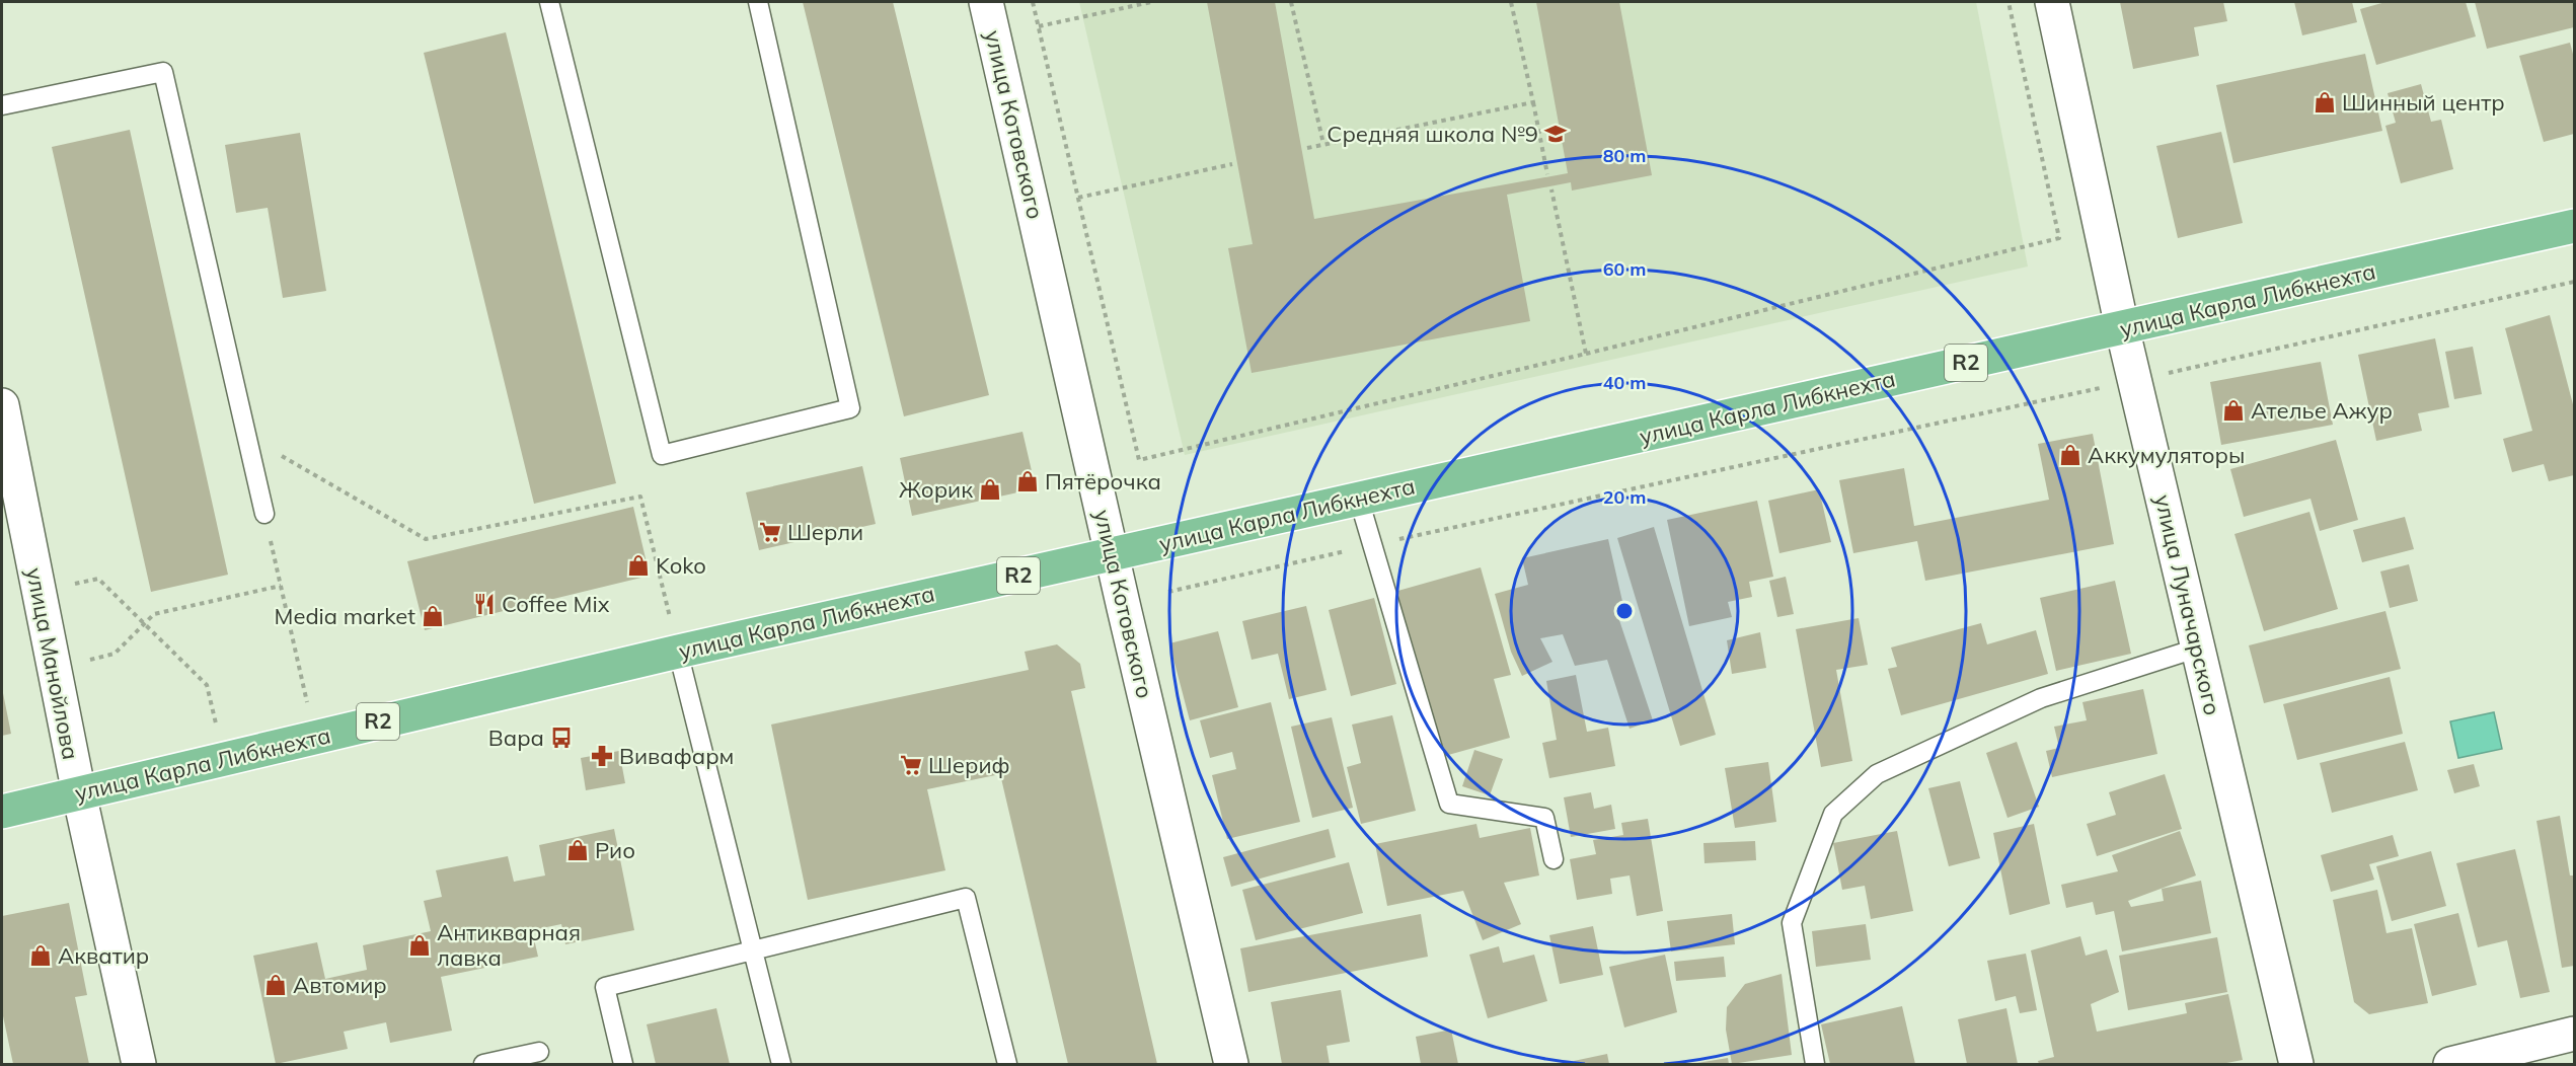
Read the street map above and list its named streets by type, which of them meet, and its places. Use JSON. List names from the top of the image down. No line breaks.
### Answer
{"streets":{"main road":["улица Карла Либкнехта","R2"],"street":["улица Котовского","улица Луначарского","улица Манойлова"]},"crossings":[["улица Котовского","улица Карла Либкнехта"],["улица Карла Либкнехта","улица Луначарского"],["улица Карла Либкнехта","улица Манойлова"]],"places":{"shop":["Шинный центр","Ателье Ажур","Аккумуляторы","Пятёрочка","Жорик","Koko","Media market","Рио","Антикварная лавка","Акватир","Автомир"],"school or university":["Средняя школа №9"],"supermarket":["Шерли","Шериф"],"restaurant":["Coffee Mix"],"bus stop":["Вара"],"pharmacy":["Вивафарм"]},"rings":["80 m","60 m","40 m","20 m"]}
